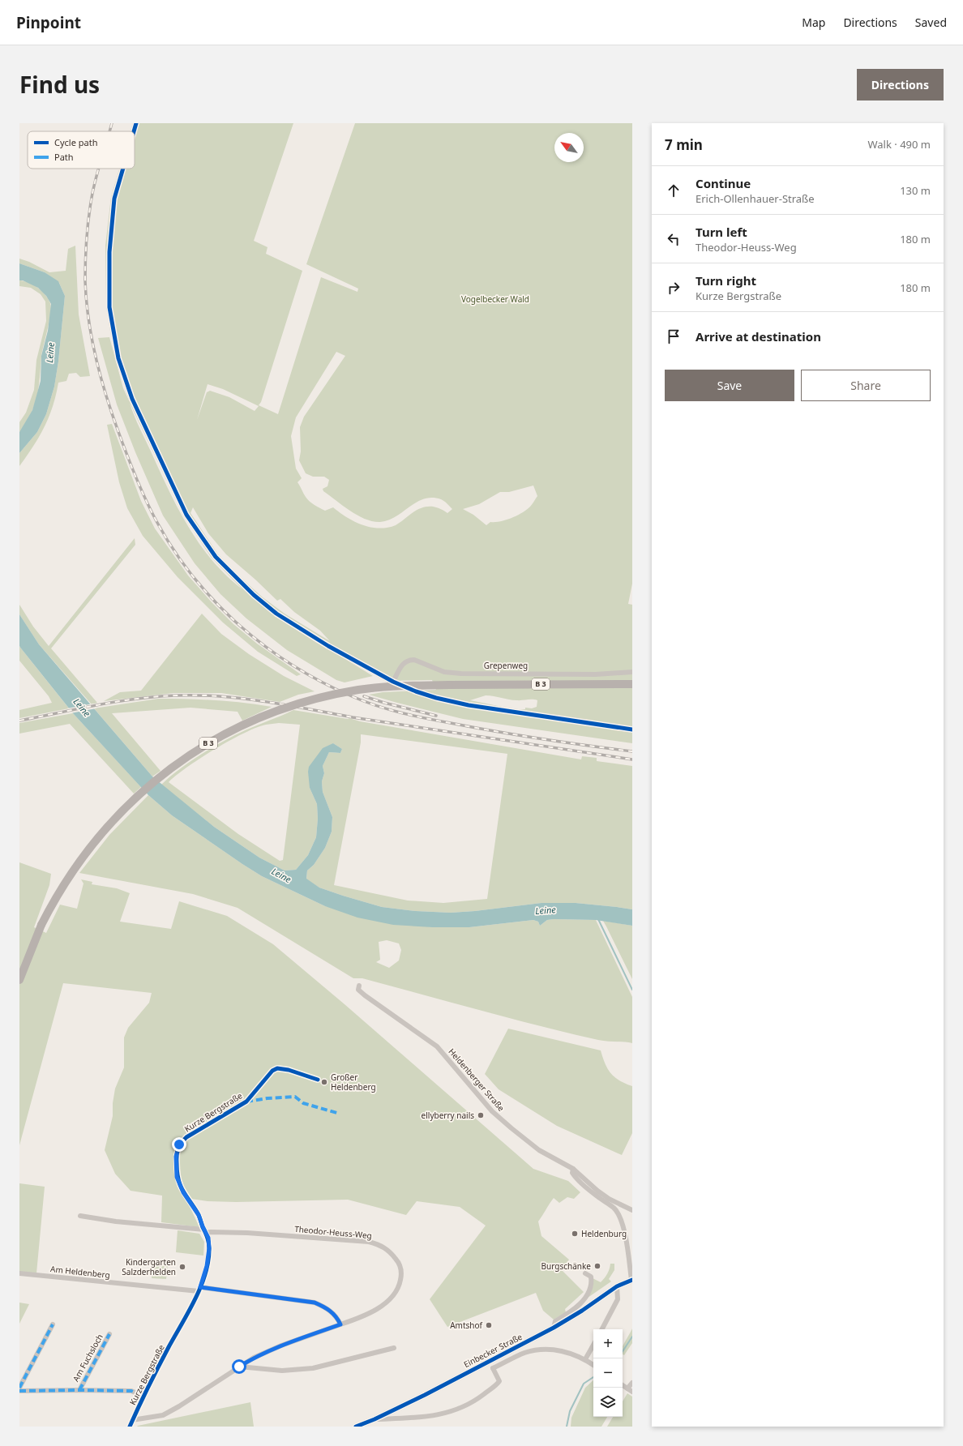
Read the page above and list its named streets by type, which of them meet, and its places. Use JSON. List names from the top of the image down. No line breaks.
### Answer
{"streets":{"main road":["B 3"],"street":["Grepenweg","Heldenberger Straße","Kurze Bergstraße","Theodor-Heuss-Weg","Am Heldenberg","Einbecker Straße","Am Fuchsloch"]},"crossings":[["Kurze Bergstraße","Theodor-Heuss-Weg"],["Kurze Bergstraße","Am Heldenberg"],["Kurze Bergstraße","Am Fuchsloch"]],"water":["Leine"],"parks":["Vogelbecker Wald"],"places":["Großer Heldenberg","ellyberry nails","Heldenburg","Burgschänke","Kindergarten Salzderhelden","Amtshof"],"legend":["Cycle path","Path"],"north":"top left","page":{"header":"Pinpoint","nav":["Map","Directions","Saved"],"title":"Find us","buttons":["Directions",["Save","Share"]],"heading":["7 min","Walk · 490 m"],"list":[["Continue","Erich-Ollenhauer-Straße","130 m"],["Turn left","Theodor-Heuss-Weg","180 m"],["Turn right","Kurze Bergstraße","180 m"],"Arrive at destination"],"map_buttons":["+","−"]}}
